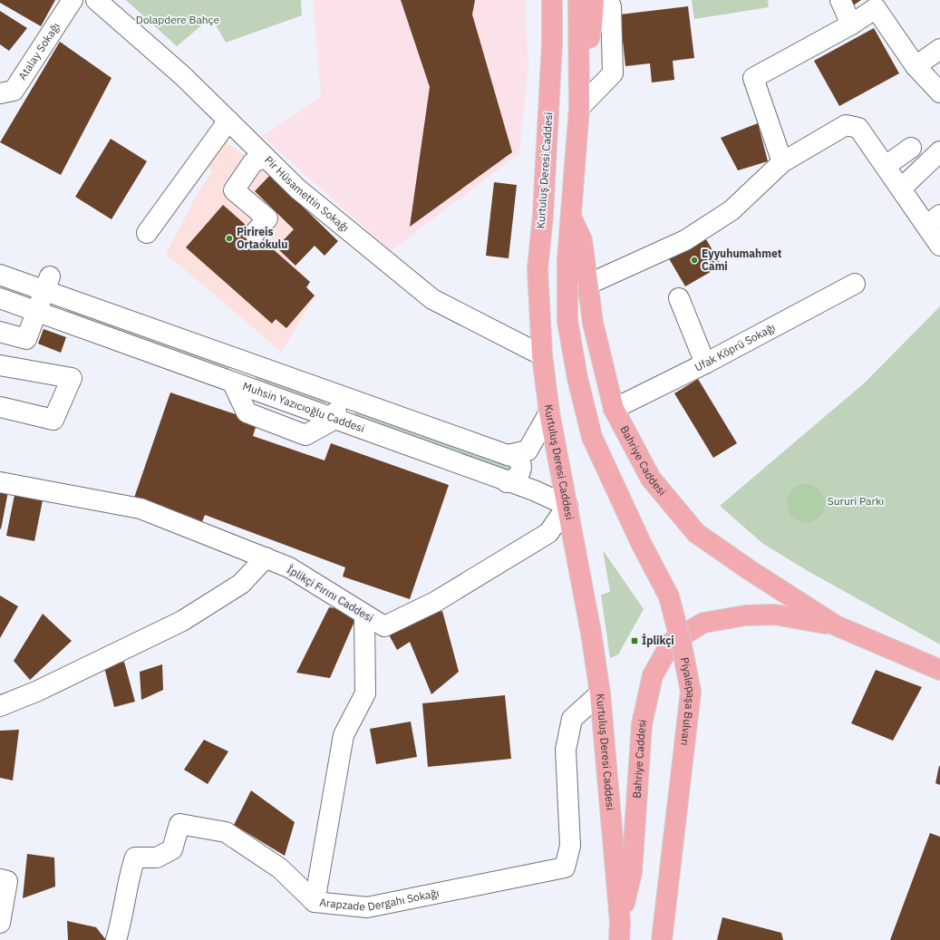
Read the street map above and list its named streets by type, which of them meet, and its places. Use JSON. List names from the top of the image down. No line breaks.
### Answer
{"streets":{"main road":["Kurtuluş Deresi Caddesi","Bahriye Caddesi","Piyalepaşa Bulvarı"],"street":["Atalay Sokağı","Pir Hüsamettin Sokağı","Ufak Köprü Sokağı","Muhsin Yazıcıoğlu Caddesi","İplikçi Fırını Caddesi","Arapzade Dergahı Sokağı"]},"crossings":[["Kurtuluş Deresi Caddesi","Pir Hüsamettin Sokağı"],["Kurtuluş Deresi Caddesi","Muhsin Yazıcıoğlu Caddesi"],["Kurtuluş Deresi Caddesi","Bahriye Caddesi"],["Kurtuluş Deresi Caddesi","İplikçi Fırını Caddesi"],["Kurtuluş Deresi Caddesi","Arapzade Dergahı Sokağı"],["Ufak Köprü Sokağı","Bahriye Caddesi"],["Muhsin Yazıcıoğlu Caddesi","İplikçi Fırını Caddesi"],["Bahriye Caddesi","Piyalepaşa Bulvarı"]],"parks":["Dolapdere Bahçe","Sururi Parkı"],"places":{"other":["Pirireis Ortaokulu","Eyyuhumahmet Cami"],"transit":["İplikçi"]}}
